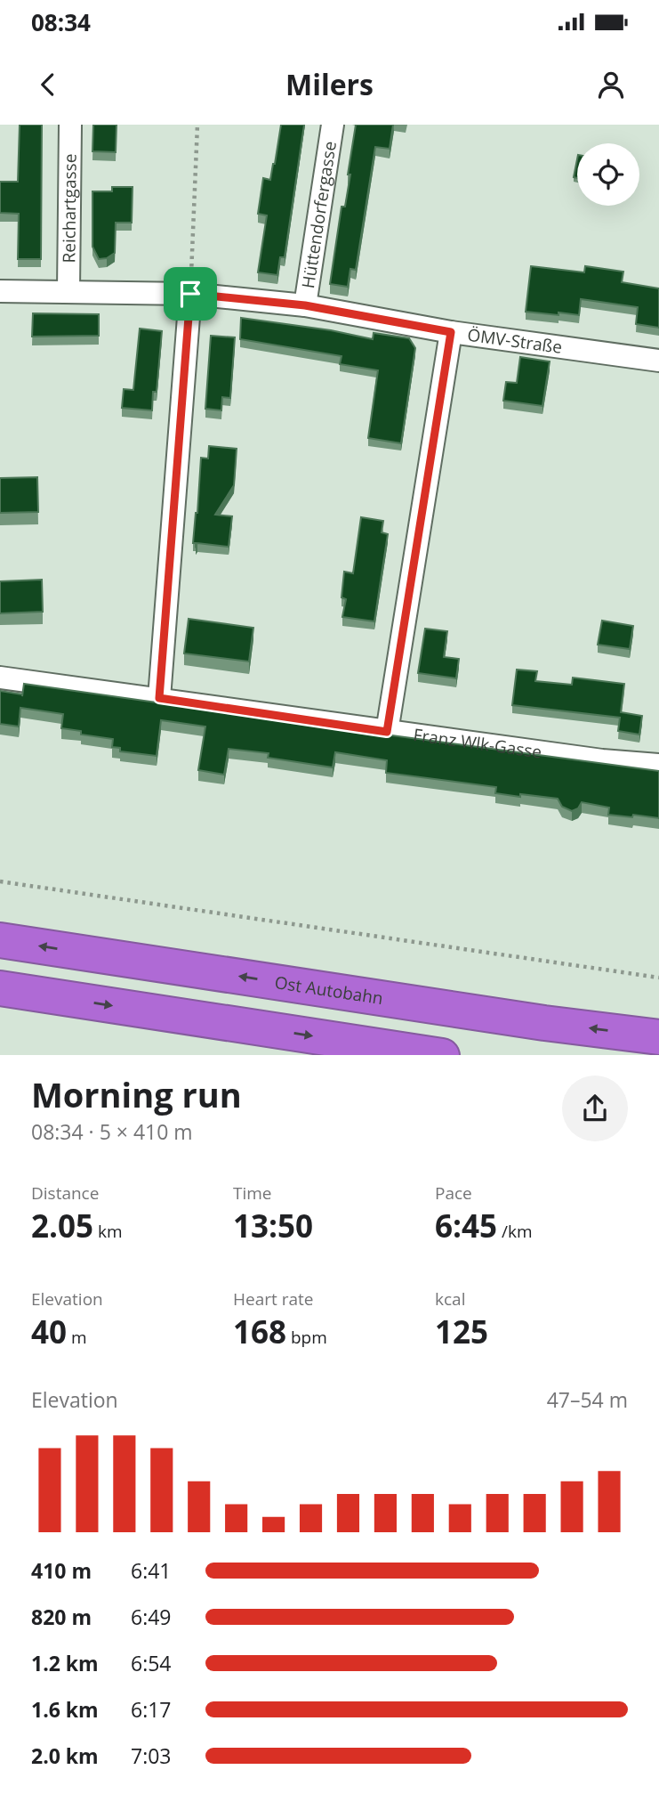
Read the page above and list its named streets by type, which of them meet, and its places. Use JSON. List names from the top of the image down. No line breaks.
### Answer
{"streets":{"highway":["Ost Autobahn"],"street":["Reichartgasse","Hüttendorfergasse","ÖMV-Straße","Franz Wlk-Gasse"]},"crossings":[["Reichartgasse","ÖMV-Straße"],["Hüttendorfergasse","ÖMV-Straße"]],"page":{"status":"08:34","header":"Milers","heading":["Morning run","08:34 · 5 × 410 m"],"stats":[["Distance","2.05 km"],["Time","13:50"],["Pace","6:45 /km"],["Elevation","40 m"],["Heart rate","168 bpm"],["kcal","125"]],"chart":["Elevation","47–54 m"],"list":[{"name":"410 m","note":"6:41"},{"name":"820 m","note":"6:49"},{"name":"1.2 km","note":"6:54"},{"name":"1.6 km","note":"6:17"},{"name":"2.0 km","note":"7:03"}]}}
